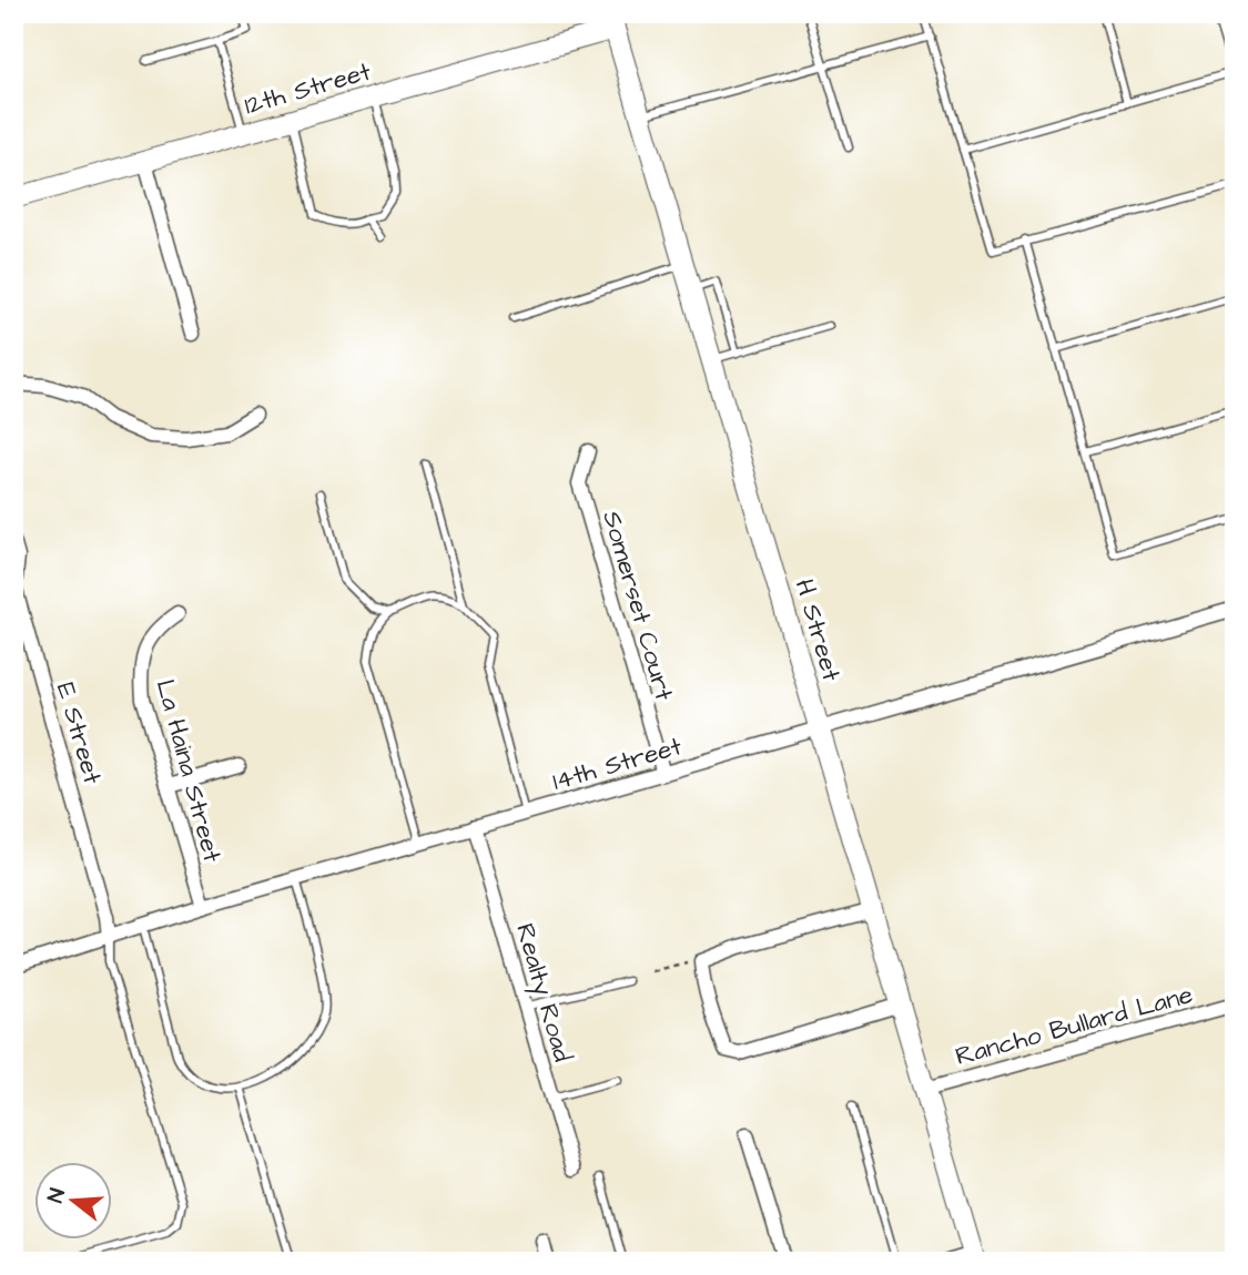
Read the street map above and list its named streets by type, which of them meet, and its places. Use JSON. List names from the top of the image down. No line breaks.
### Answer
{"streets":{"street":["12th Street","Somerset Court","H Street","E Street","14th Street","La Haina Street","Realty Road","Rancho Bullard Lane"]},"crossings":[["12th Street","H Street"],["Somerset Court","14th Street"],["H Street","14th Street"],["H Street","Rancho Bullard Lane"],["E Street","14th Street"],["14th Street","La Haina Street"],["14th Street","Realty Road"]],"north":"left"}
